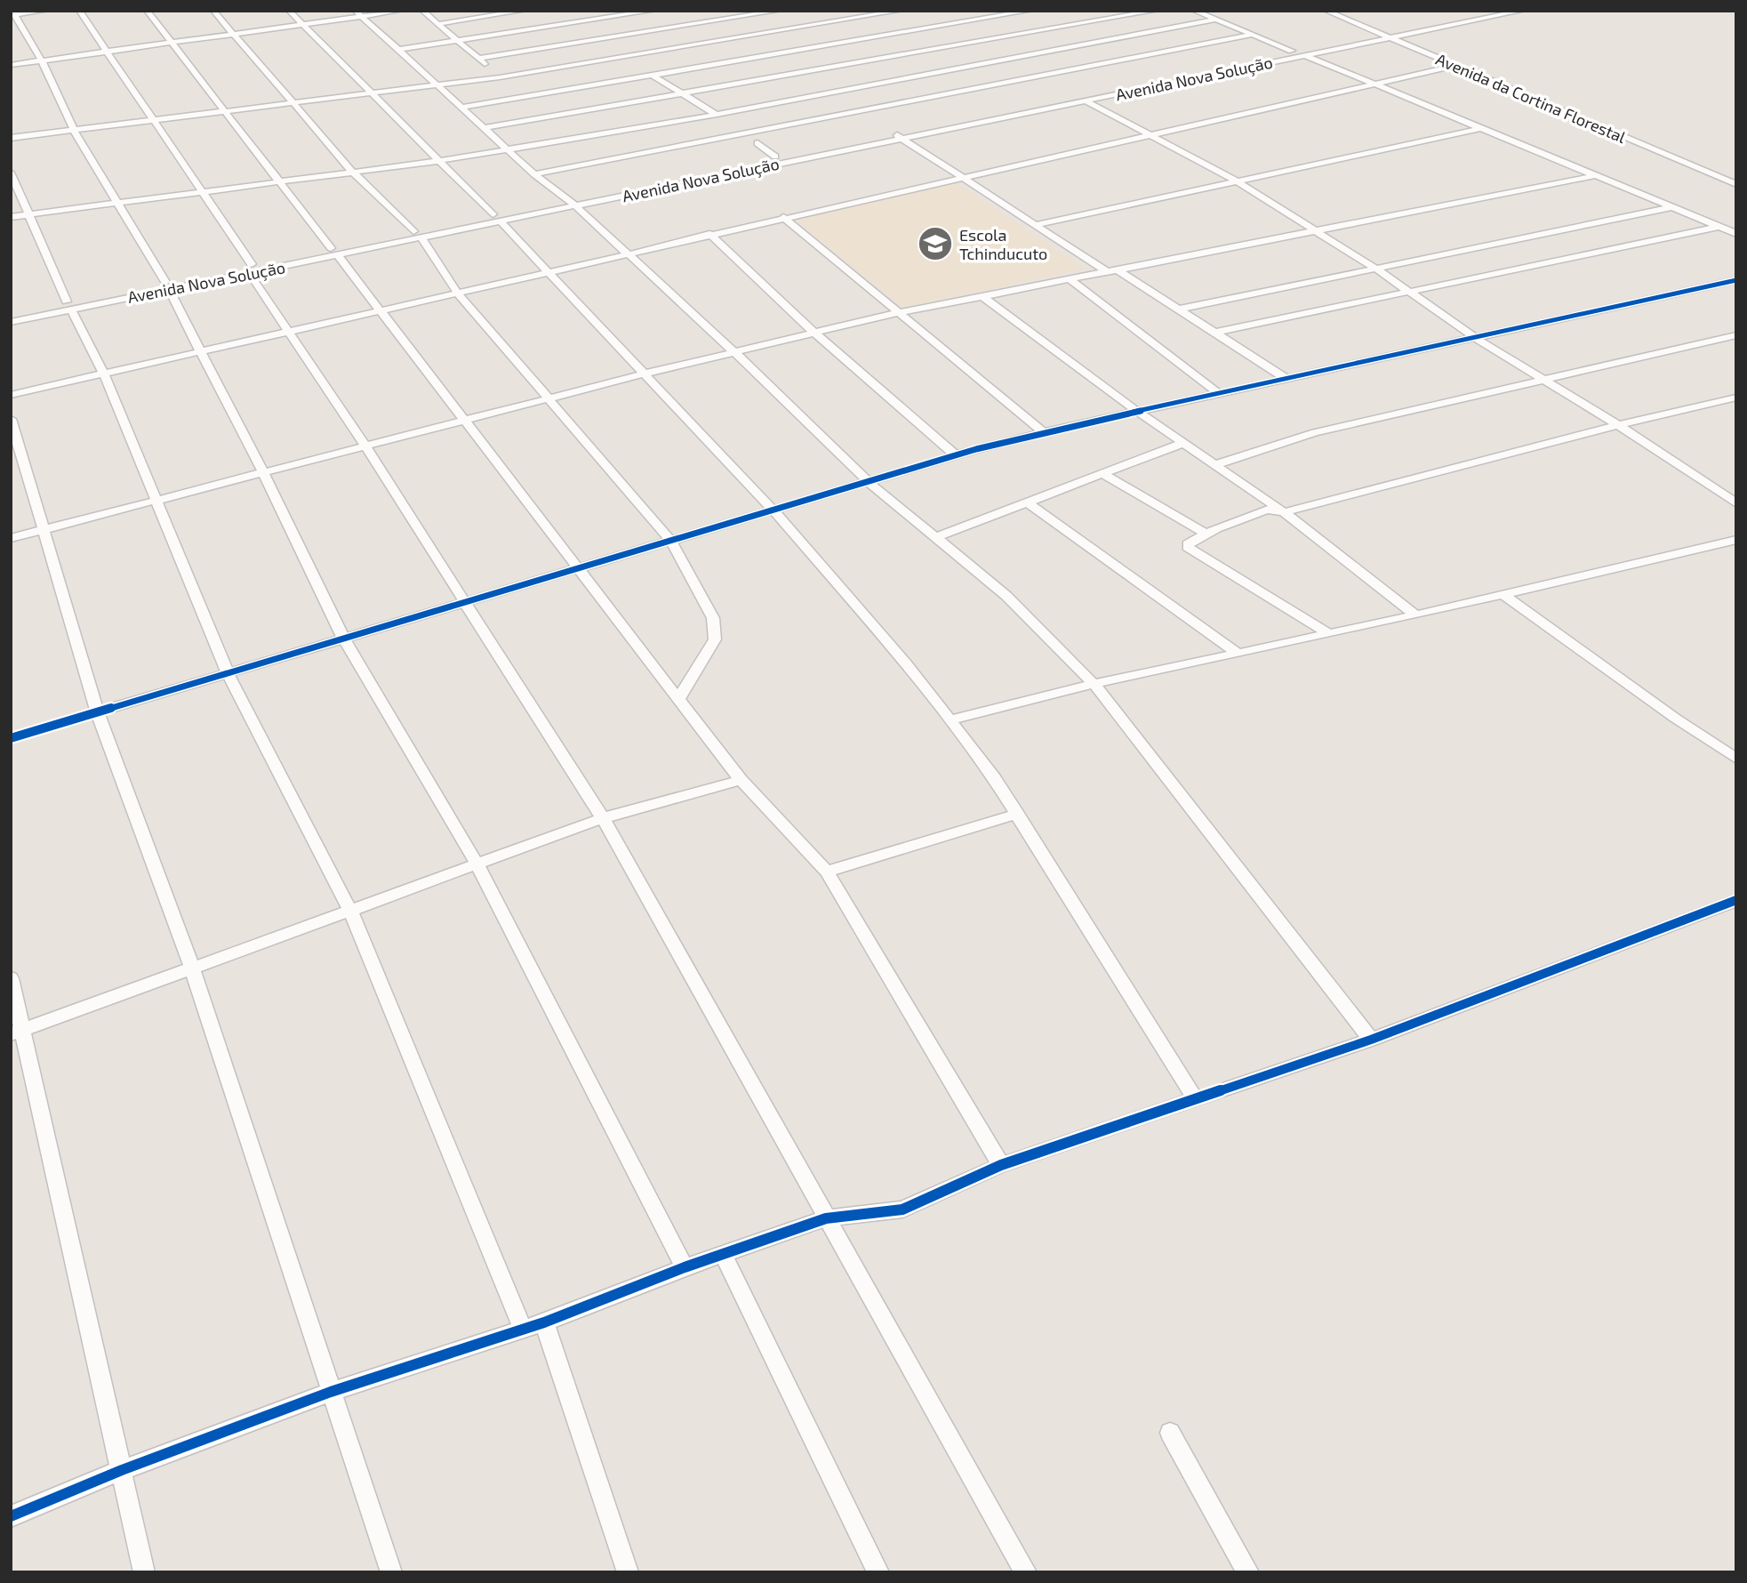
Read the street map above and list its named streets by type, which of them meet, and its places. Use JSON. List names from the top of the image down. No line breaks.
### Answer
{"streets":{"street":["Avenida Nova Solução","Avenida da Cortina Florestal"]},"crossings":[["Avenida Nova Solução","Avenida da Cortina Florestal"]],"places":{"school or university":["Escola Tchinducuto"]}}
